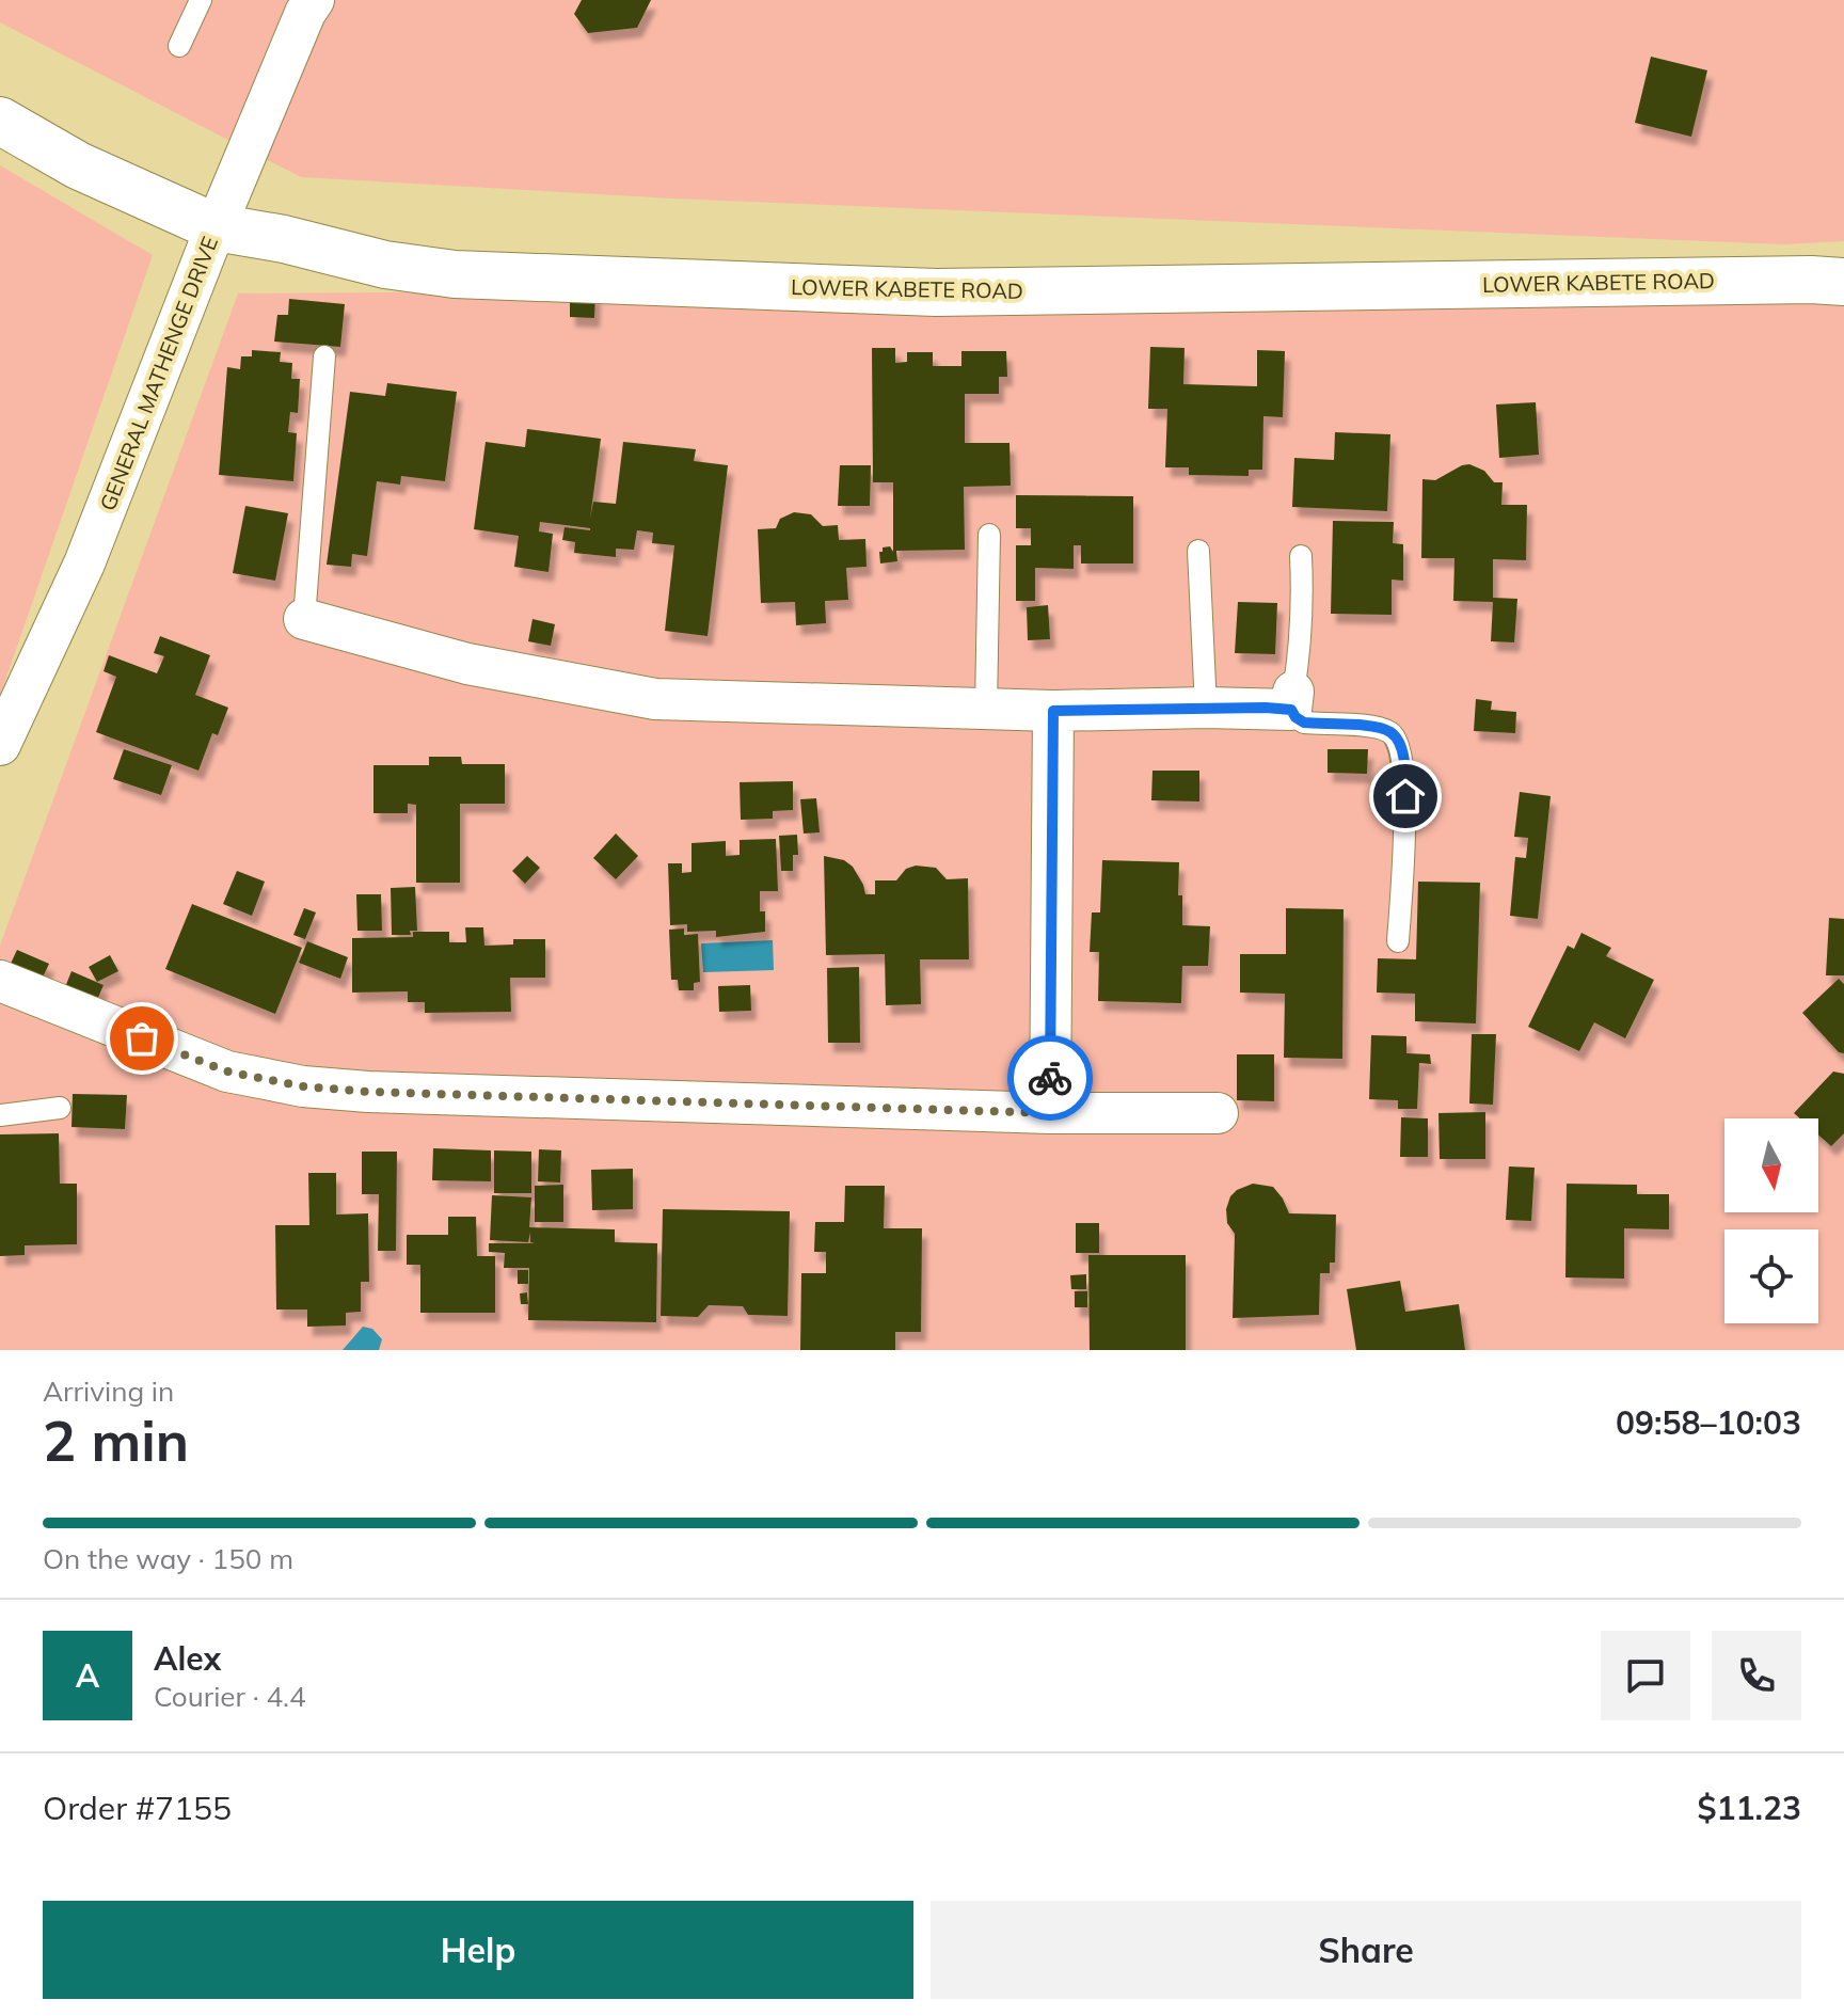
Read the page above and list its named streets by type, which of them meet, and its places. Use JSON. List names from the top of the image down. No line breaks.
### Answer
{"streets":{"main road":["LOWER KABETE ROAD"],"street":["GENERAL MATHENGE DRIVE"]},"crossings":[["LOWER KABETE ROAD","GENERAL MATHENGE DRIVE"]],"north":"bottom","page":{"heading":["2 min","Arriving in","09:58–10:03"],"panel":["Alex","Courier · 4.4","Order #7155","$11.23"],"bar":"On the way · 150 m","round":"A","buttons":["Help","Share"]}}
